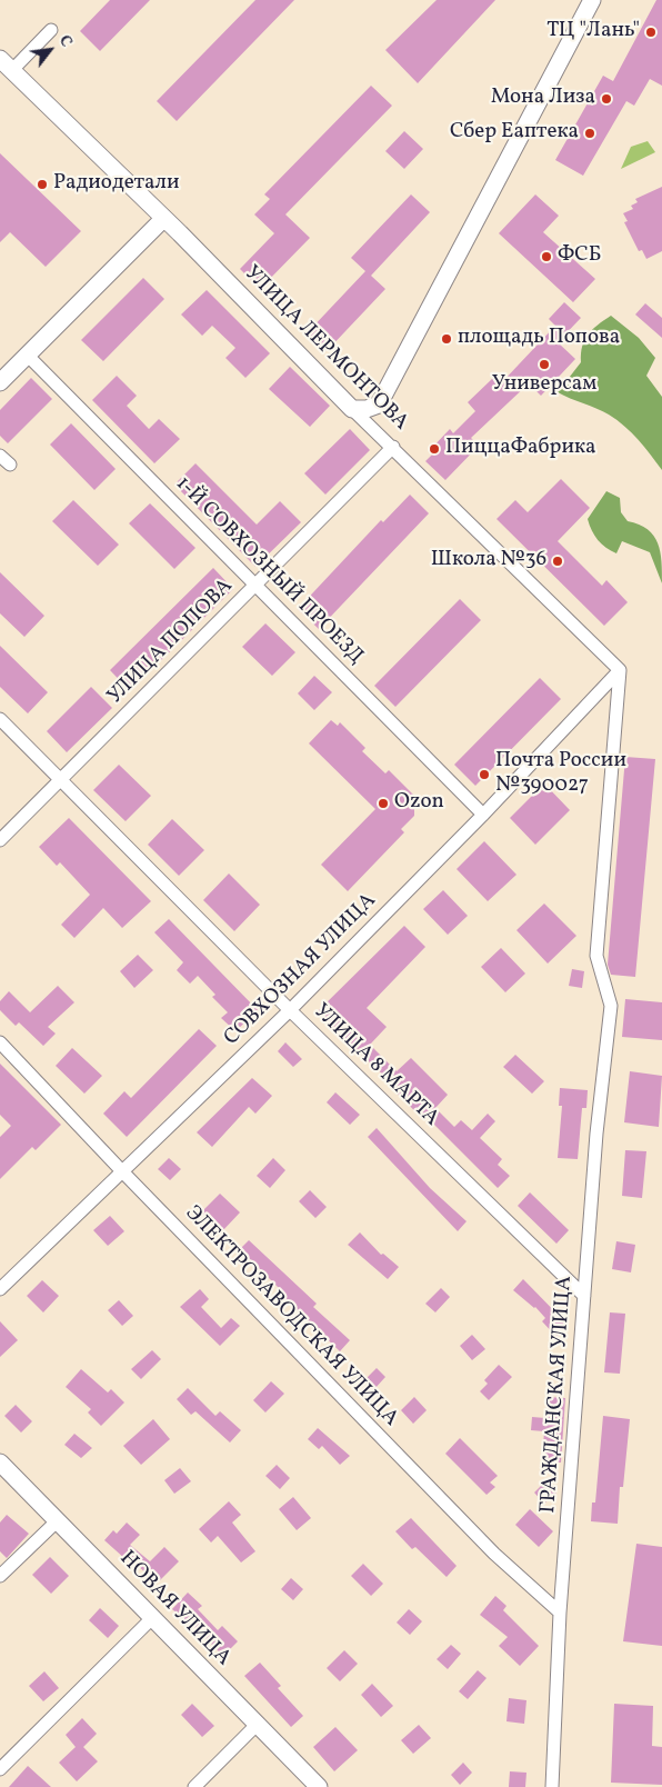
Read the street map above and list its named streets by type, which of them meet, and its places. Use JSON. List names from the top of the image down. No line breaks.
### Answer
{"streets":{"street":["УЛИЦА ЛЕРМОНТОВА","1-Й СОВХОЗНЫЙ ПРОЕЗД","УЛИЦА ПОПОВА","СОВХОЗНАЯ УЛИЦА","УЛИЦА 8 МАРТА","ЭЛЕКТРОЗАВОДСКАЯ УЛИЦА","ГРАЖДАНСКАЯ УЛИЦА","НОВАЯ УЛИЦА"]},"crossings":[["УЛИЦА ЛЕРМОНТОВА","УЛИЦА ПОПОВА"],["УЛИЦА ЛЕРМОНТОВА","СОВХОЗНАЯ УЛИЦА"],["УЛИЦА ЛЕРМОНТОВА","ГРАЖДАНСКАЯ УЛИЦА"],["1-Й СОВХОЗНЫЙ ПРОЕЗД","УЛИЦА ПОПОВА"],["1-Й СОВХОЗНЫЙ ПРОЕЗД","СОВХОЗНАЯ УЛИЦА"],["УЛИЦА ПОПОВА","УЛИЦА 8 МАРТА"],["СОВХОЗНАЯ УЛИЦА","УЛИЦА 8 МАРТА"],["СОВХОЗНАЯ УЛИЦА","ЭЛЕКТРОЗАВОДСКАЯ УЛИЦА"],["СОВХОЗНАЯ УЛИЦА","ГРАЖДАНСКАЯ УЛИЦА"],["УЛИЦА 8 МАРТА","ГРАЖДАНСКАЯ УЛИЦА"],["ЭЛЕКТРОЗАВОДСКАЯ УЛИЦА","ГРАЖДАНСКАЯ УЛИЦА"]],"places":["ТЦ \"Лань\"","Мона Лиза","Сбер Еаптека","Радиодетали","ФСБ","площадь Попова","Универсам","ПиццаФабрика","Школа №36","Почта России №390027","Ozon"],"north":"top right"}
